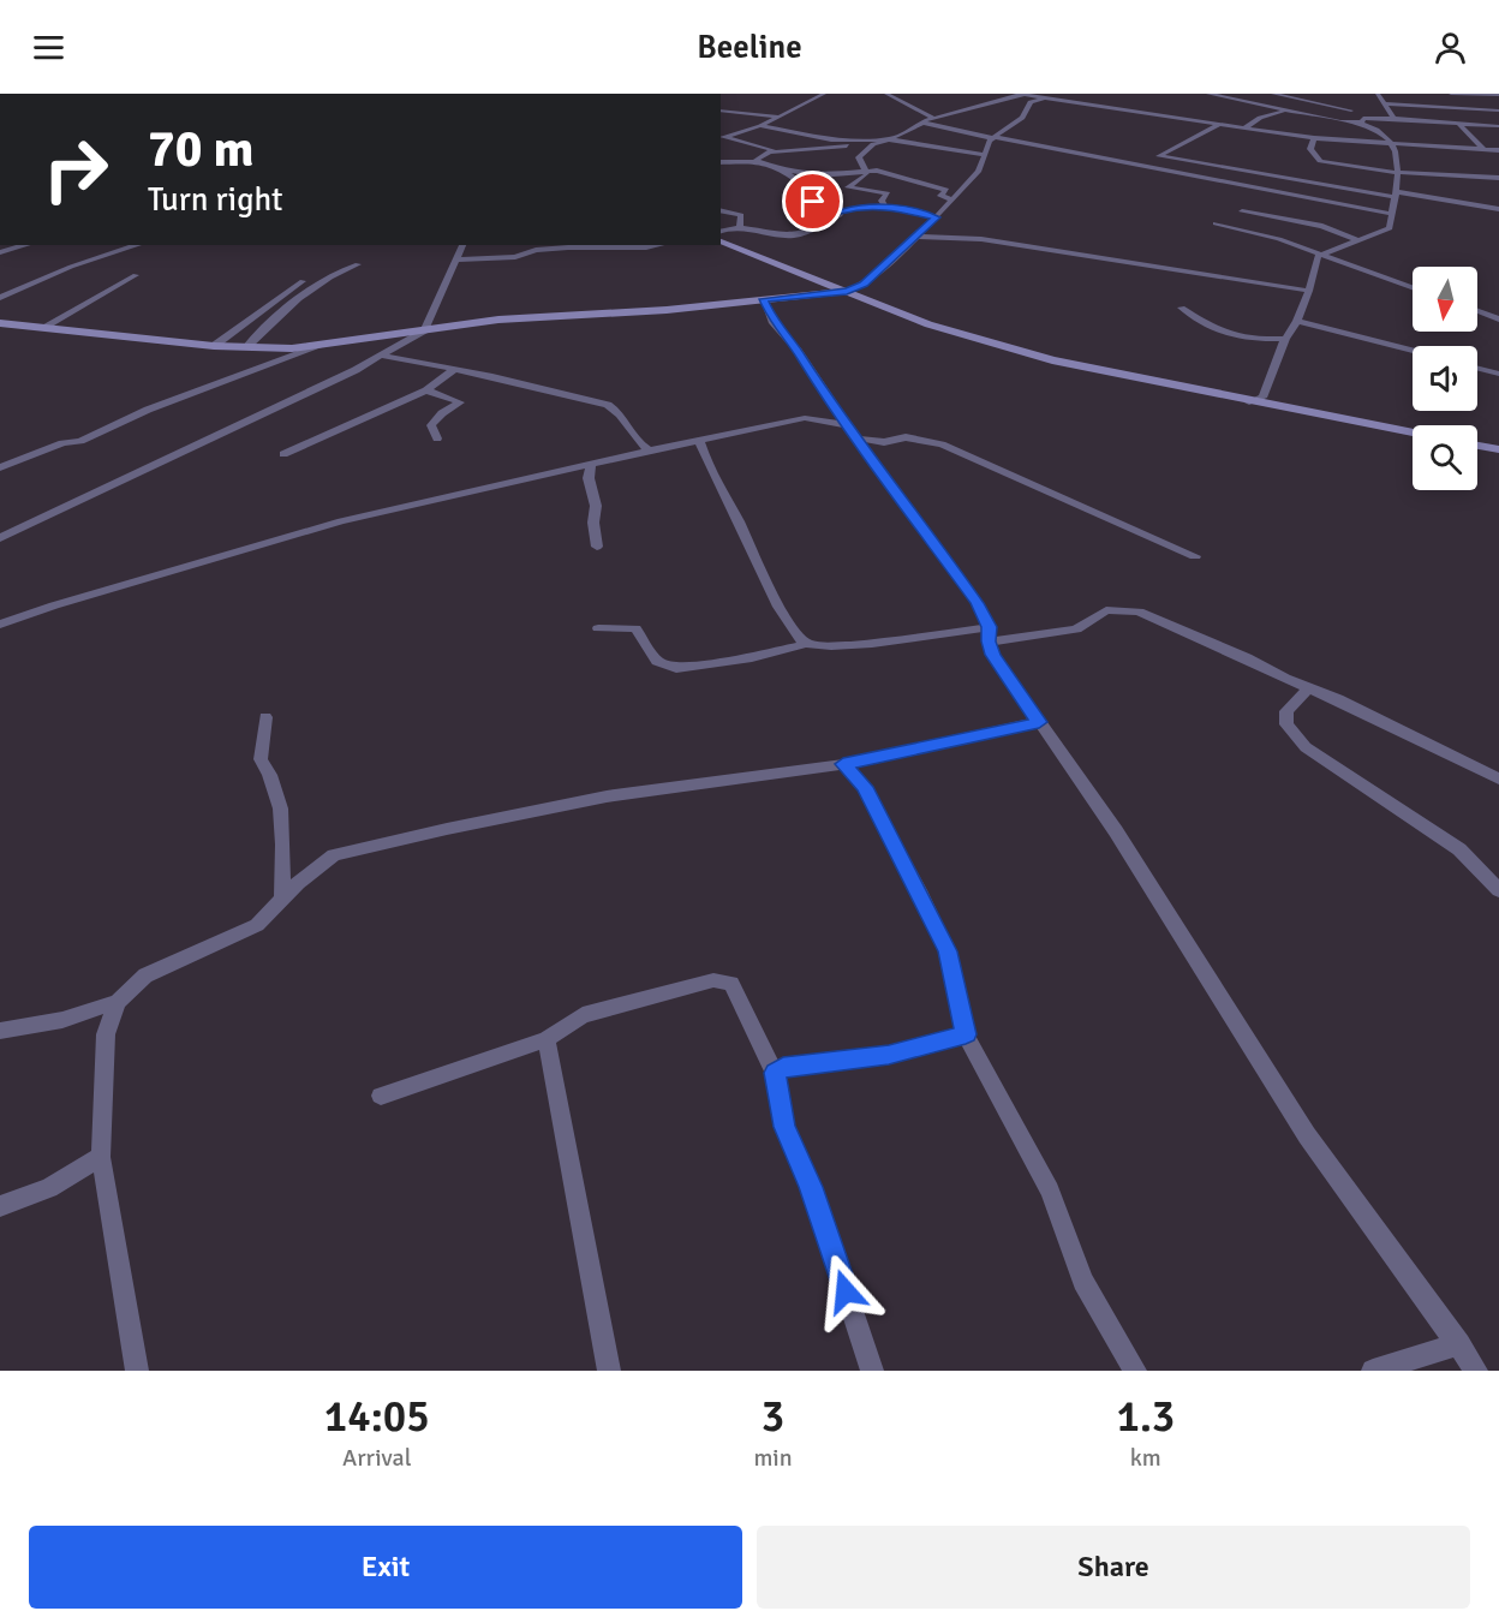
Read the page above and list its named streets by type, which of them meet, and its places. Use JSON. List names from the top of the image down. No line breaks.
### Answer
{"north":"bottom","page":{"header":"Beeline","turn":["70 m","Turn right"],"eta":["14:05","Arrival","3","min","1.3","km"],"buttons":["Exit","Share"]}}
